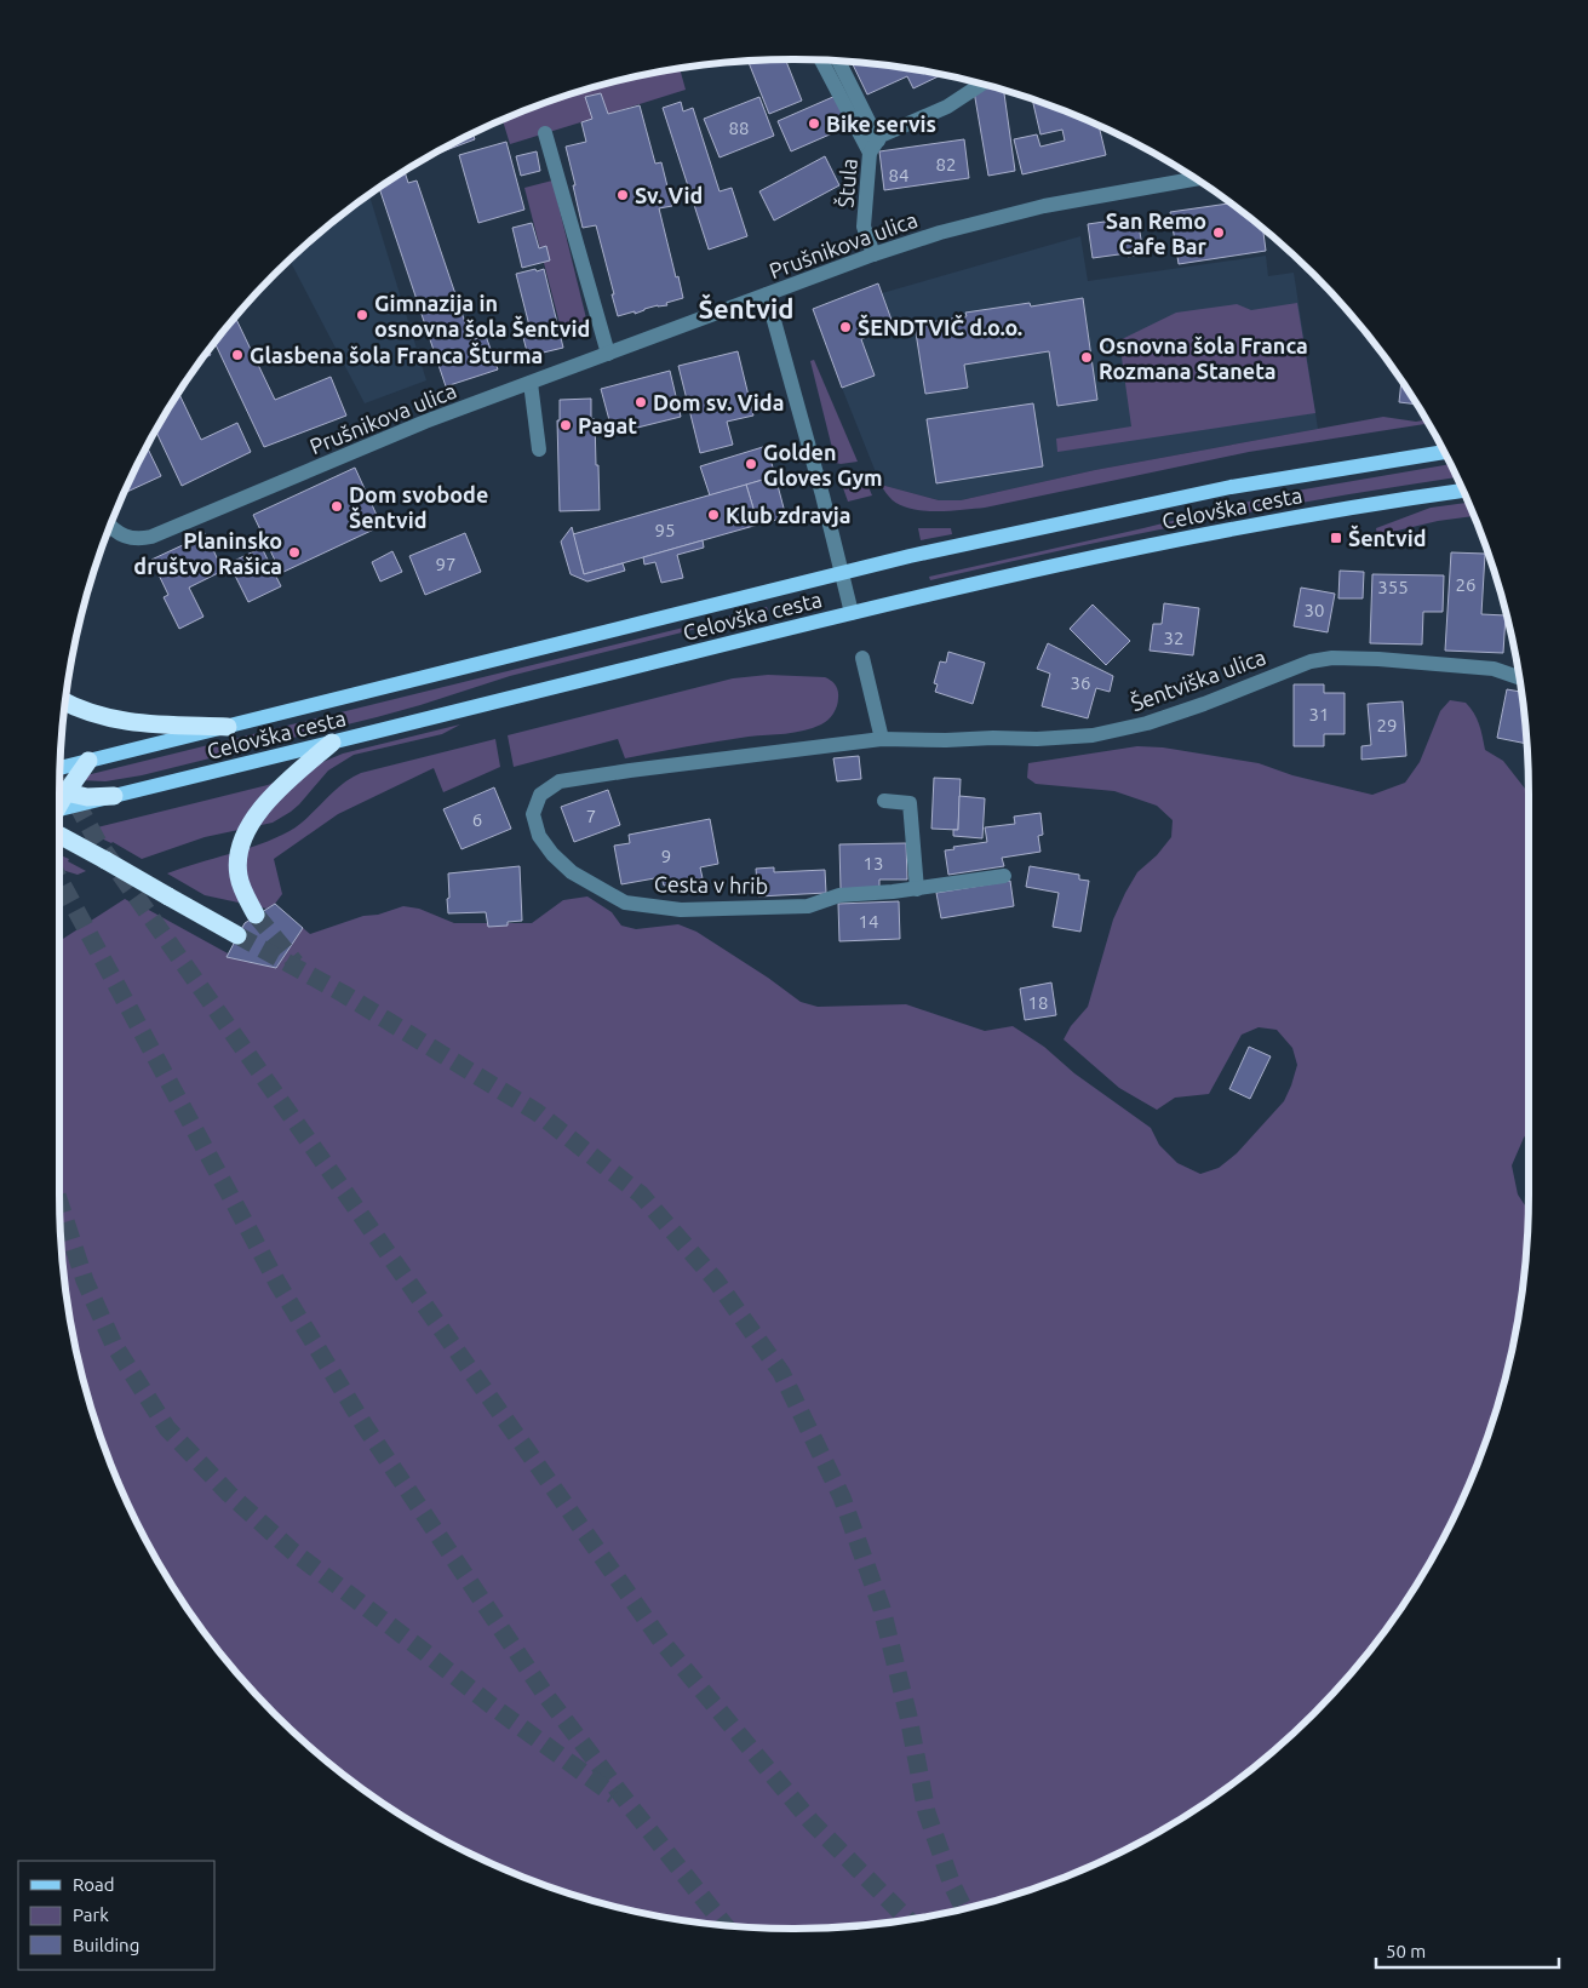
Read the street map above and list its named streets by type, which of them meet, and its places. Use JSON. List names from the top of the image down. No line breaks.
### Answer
{"streets":{"main road":["Celovška cesta"],"street":["Štula","Prušnikova ulica","Šentviška ulica","Cesta v hrib"]},"crossings":[["Štula","Prušnikova ulica"],["Šentviška ulica","Cesta v hrib"]],"districts":["Šentvid"],"places":{"other":["Bike servis","Sv. Vid","San Remo Cafe Bar","Gimnazija in osnovna šola Šentvid","ŠENDTVIČ d.o.o.","Glasbena šola Franca Šturma","Osnovna šola Franca Rozmana Staneta","Dom sv. Vida","Pagat","Golden Gloves Gym","Dom svobode Šentvid","Klub zdravja","Planinsko društvo Rašica"],"transit":["Šentvid"]},"house_numbers":["88","82","84","95","97","26","355","30","32","36","31","29","7","6","9","13","14","18"],"legend":["Road","Park","Building"],"scale_bar":"50 m"}
